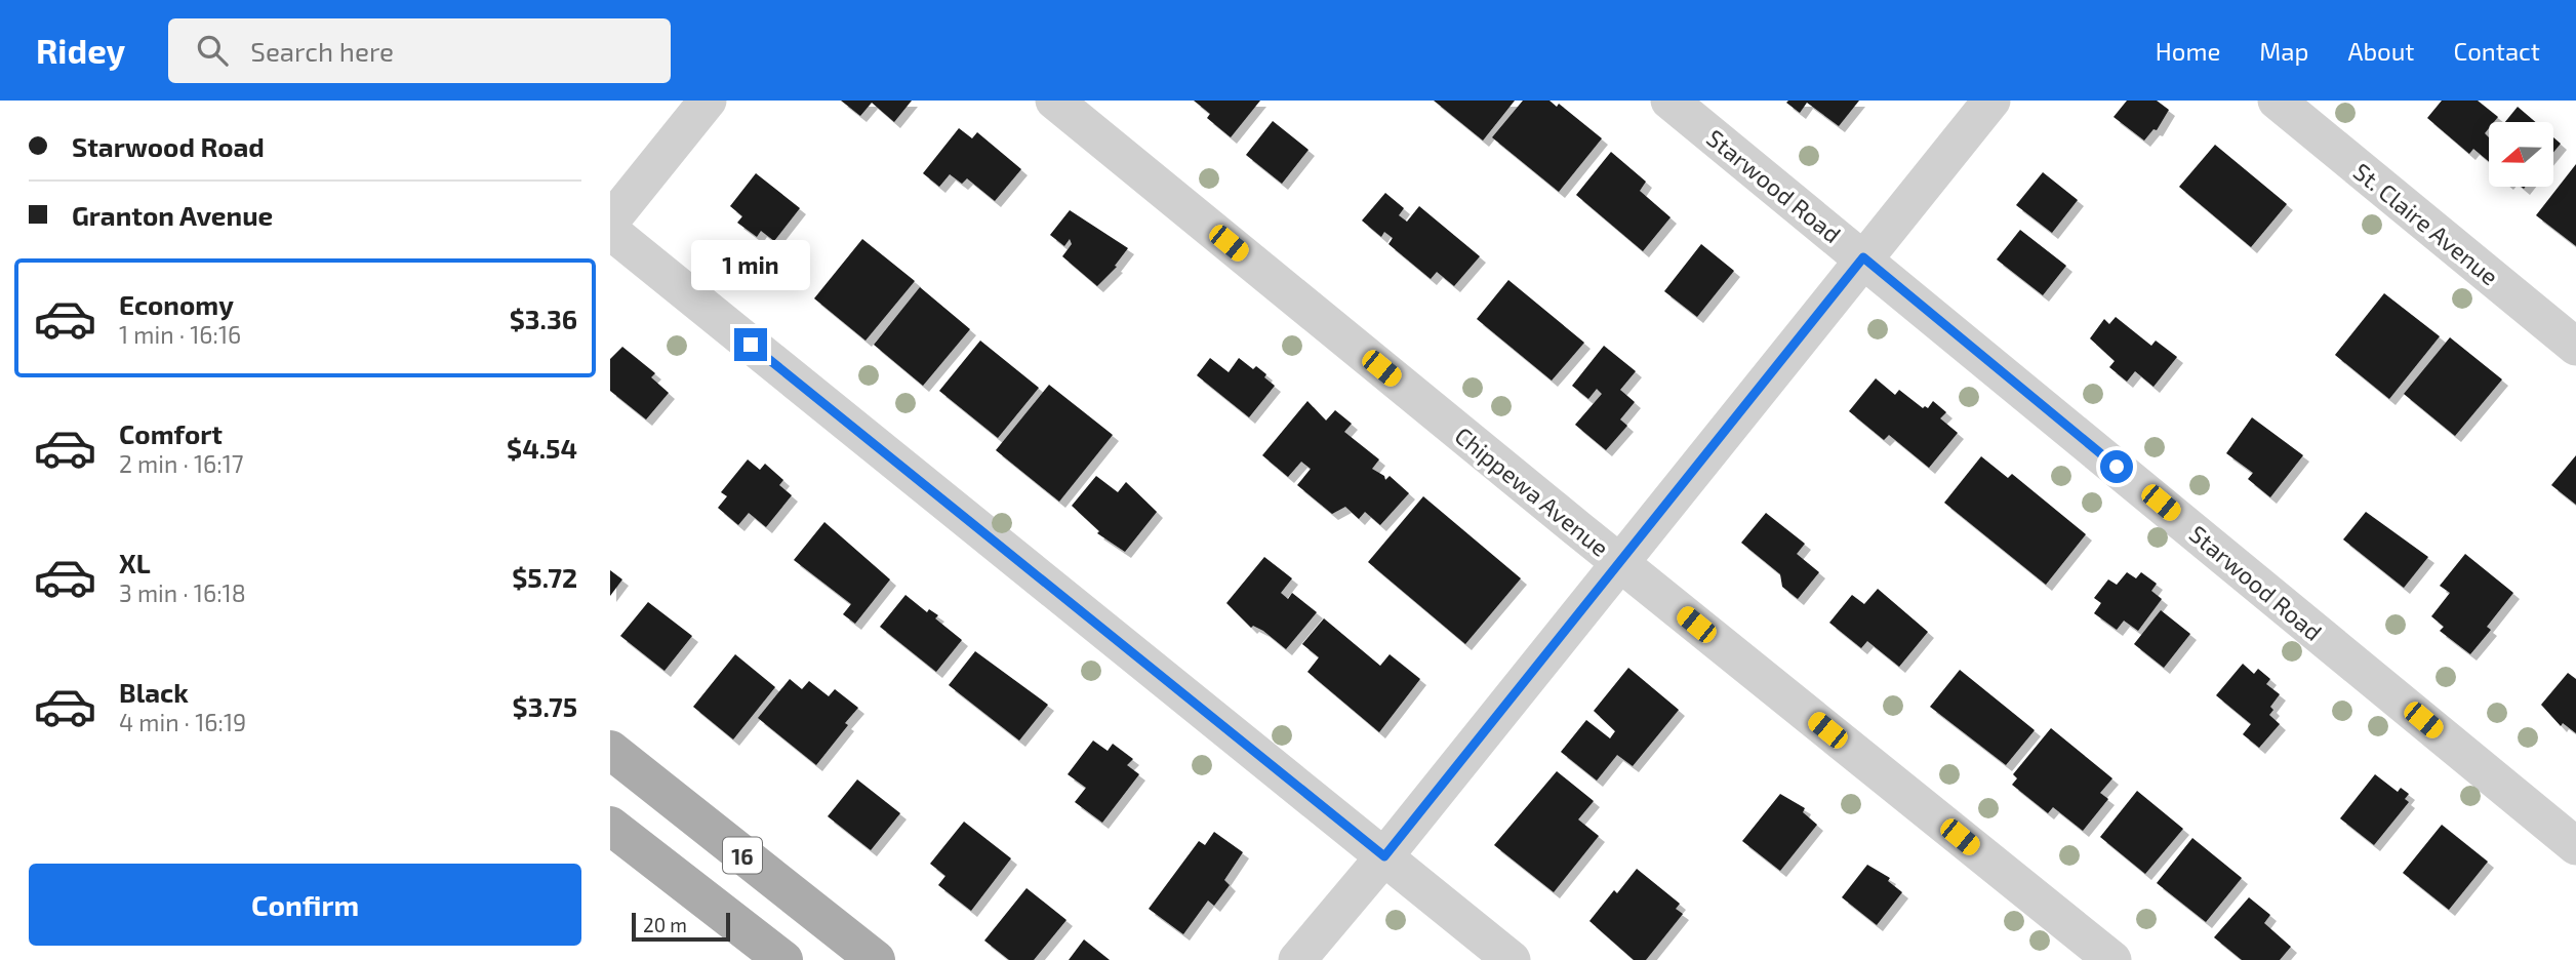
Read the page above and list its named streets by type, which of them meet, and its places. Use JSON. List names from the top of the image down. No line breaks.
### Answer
{"streets":{"main road":["16"],"street":["Starwood Road","St. Claire Avenue","Chippewa Avenue"]},"scale_bar":"20 m","north":"left","page":{"header":"Ridey","search":"Search here","nav":["Home","Map","About","Contact"],"banner":["Starwood Road","Granton Avenue"],"bubble":"1 min","list":[{"name":"Economy","note":"1 min · 16:16","value":"$3.36"},{"name":"Comfort","note":"2 min · 16:17","value":"$4.54"},{"name":"XL","note":"3 min · 16:18","value":"$5.72"},{"name":"Black","note":"4 min · 16:19","value":"$3.75"}],"buttons":"Confirm","scale":"20 m"}}
